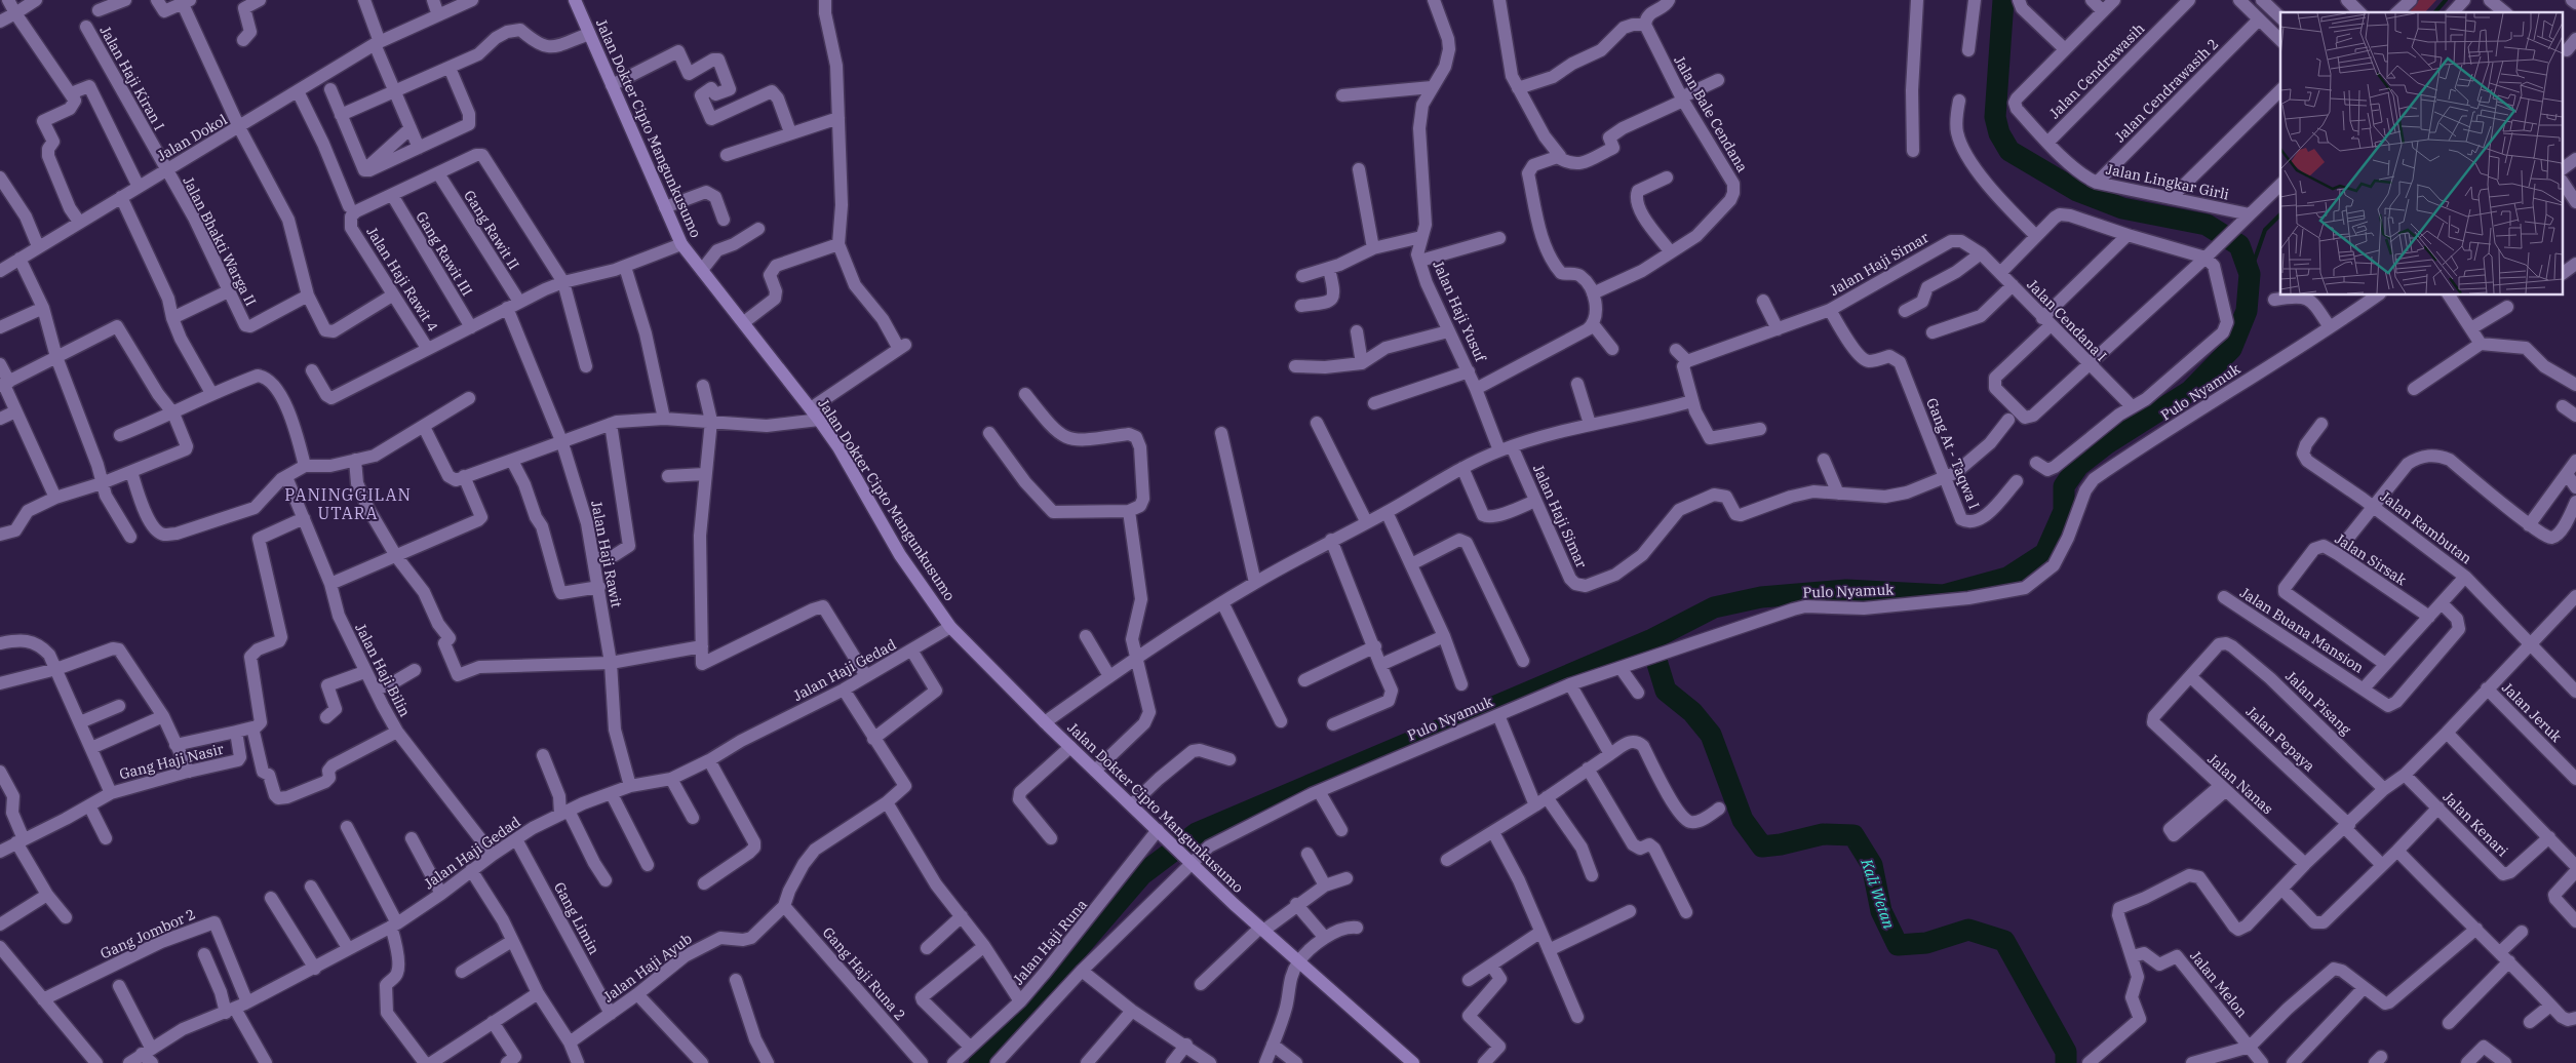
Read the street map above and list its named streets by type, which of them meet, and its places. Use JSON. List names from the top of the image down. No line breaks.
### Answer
{"streets":{"main road":["Jalan Dokter Cipto Mangunkusumo"],"street":["Jalan Cendrawasih","Jalan Haji Kiran I","Jalan Cendrawasih 2","Jalan Bale Cendana","Jalan Dokol","Jalan Lingkar Girli","Gang Rawit II","Jalan Bhakti Warga II","Gang Rawit III","Jalan Haji Simar","Jalan Haji Rawit 4","Jalan Haji Yusuf","Jalan Cendana I","Pulo Nyamuk","Gang At - Taqwa I","Jalan Rambutan","Jalan Haji Rawit","Jalan Sirsak","Jalan Buana Mansion","Jalan Haji Bilin","Jalan Haji Gedad","Jalan Pisang","Jalan Jeruk","Jalan Pepaya","Gang Haji Nasir","Jalan Nanas","Jalan Kenari","Gang Limin","Gang Jombor 2","Jalan Haji Runa","Jalan Haji Ayub","Gang Haji Runa 2","Jalan Melon"]},"crossings":[["Jalan Cendrawasih","Jalan Lingkar Girli"],["Jalan Haji Kiran I","Jalan Dokol"],["Jalan Haji Kiran I","Jalan Bhakti Warga II"],["Jalan Cendrawasih 2","Jalan Lingkar Girli"],["Jalan Dokter Cipto Mangunkusumo","Pulo Nyamuk"],["Jalan Dokter Cipto Mangunkusumo","Jalan Haji Gedad"],["Jalan Dokter Cipto Mangunkusumo","Jalan Haji Runa"],["Jalan Dokol","Jalan Bhakti Warga II"],["Gang Rawit III","Jalan Haji Rawit 4"],["Jalan Haji Simar","Jalan Cendana I"],["Jalan Haji Simar","Gang At - Taqwa I"],["Jalan Rambutan","Jalan Buana Mansion"],["Jalan Haji Rawit","Jalan Haji Gedad"],["Jalan Sirsak","Jalan Buana Mansion"],["Jalan Haji Bilin","Jalan Haji Gedad"],["Jalan Haji Gedad","Gang Limin"],["Jalan Haji Gedad","Gang Jombor 2"],["Jalan Haji Gedad","Jalan Haji Ayub"],["Jalan Pisang","Jalan Pepaya"],["Jalan Pisang","Jalan Nanas"],["Jalan Pepaya","Jalan Nanas"],["Gang Limin","Jalan Haji Ayub"],["Jalan Haji Ayub","Gang Haji Runa 2"]],"districts":["PANINGGILAN UTARA"],"water":["Kali Wetan"]}
